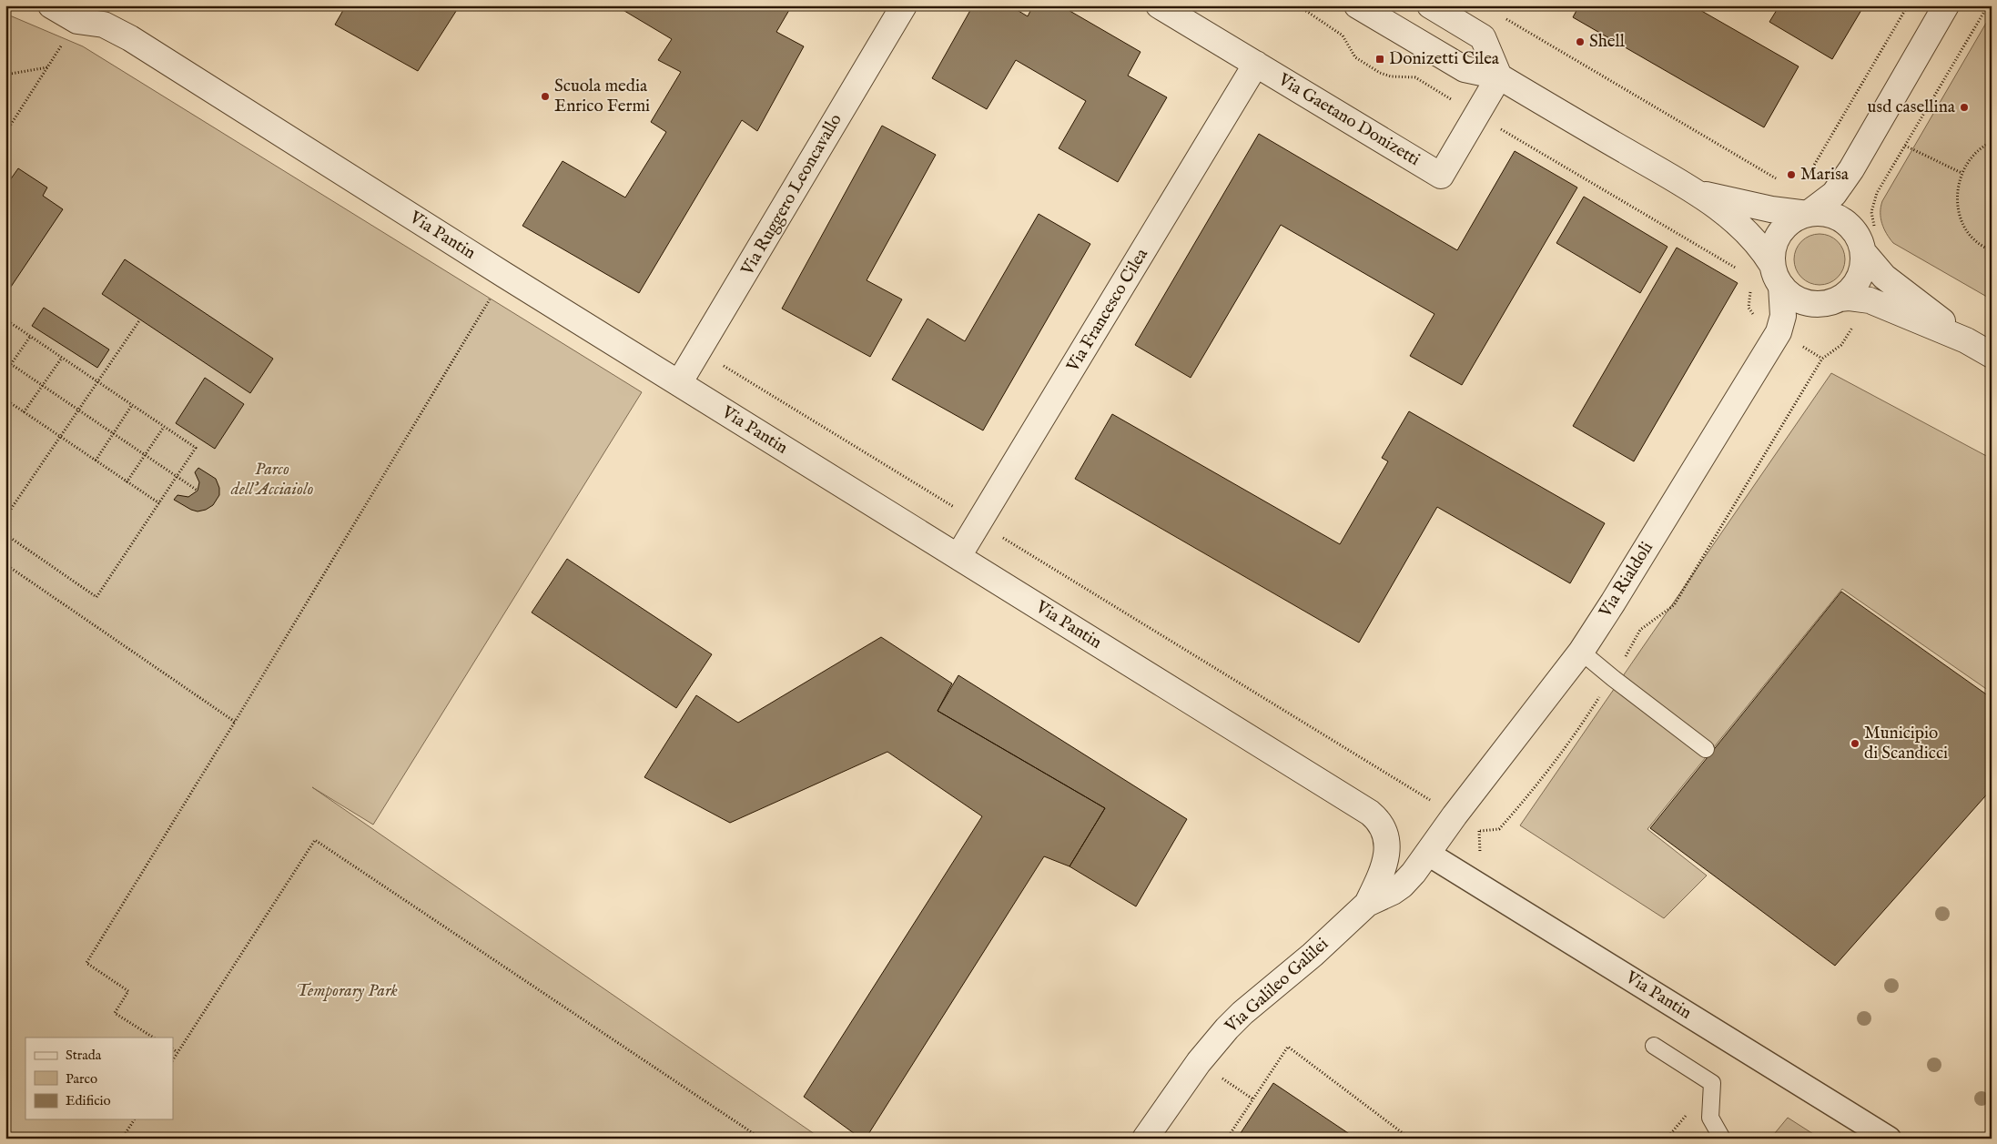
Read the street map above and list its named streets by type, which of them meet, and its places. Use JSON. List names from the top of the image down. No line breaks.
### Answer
{"streets":{"street":["Via Gaetano Donizetti","Via Ruggero Leoncavallo","Via Pantin","Via Francesco Cilea","Via Rialdoli","Via Galileo Galilei"]},"crossings":[["Via Gaetano Donizetti","Via Francesco Cilea"],["Via Ruggero Leoncavallo","Via Pantin"],["Via Pantin","Via Francesco Cilea"],["Via Pantin","Via Rialdoli"],["Via Pantin","Via Galileo Galilei"],["Via Rialdoli","Via Galileo Galilei"]],"parks":["Parco dell'Acciaiolo","Temporary Park"],"places":{"other":["Shell","Scuola media Enrico Fermi","usd casellina","Marisa","Municipio di Scandicci"],"transit":["Donizetti Cilea"]},"legend":["Strada","Parco","Edificio"]}
